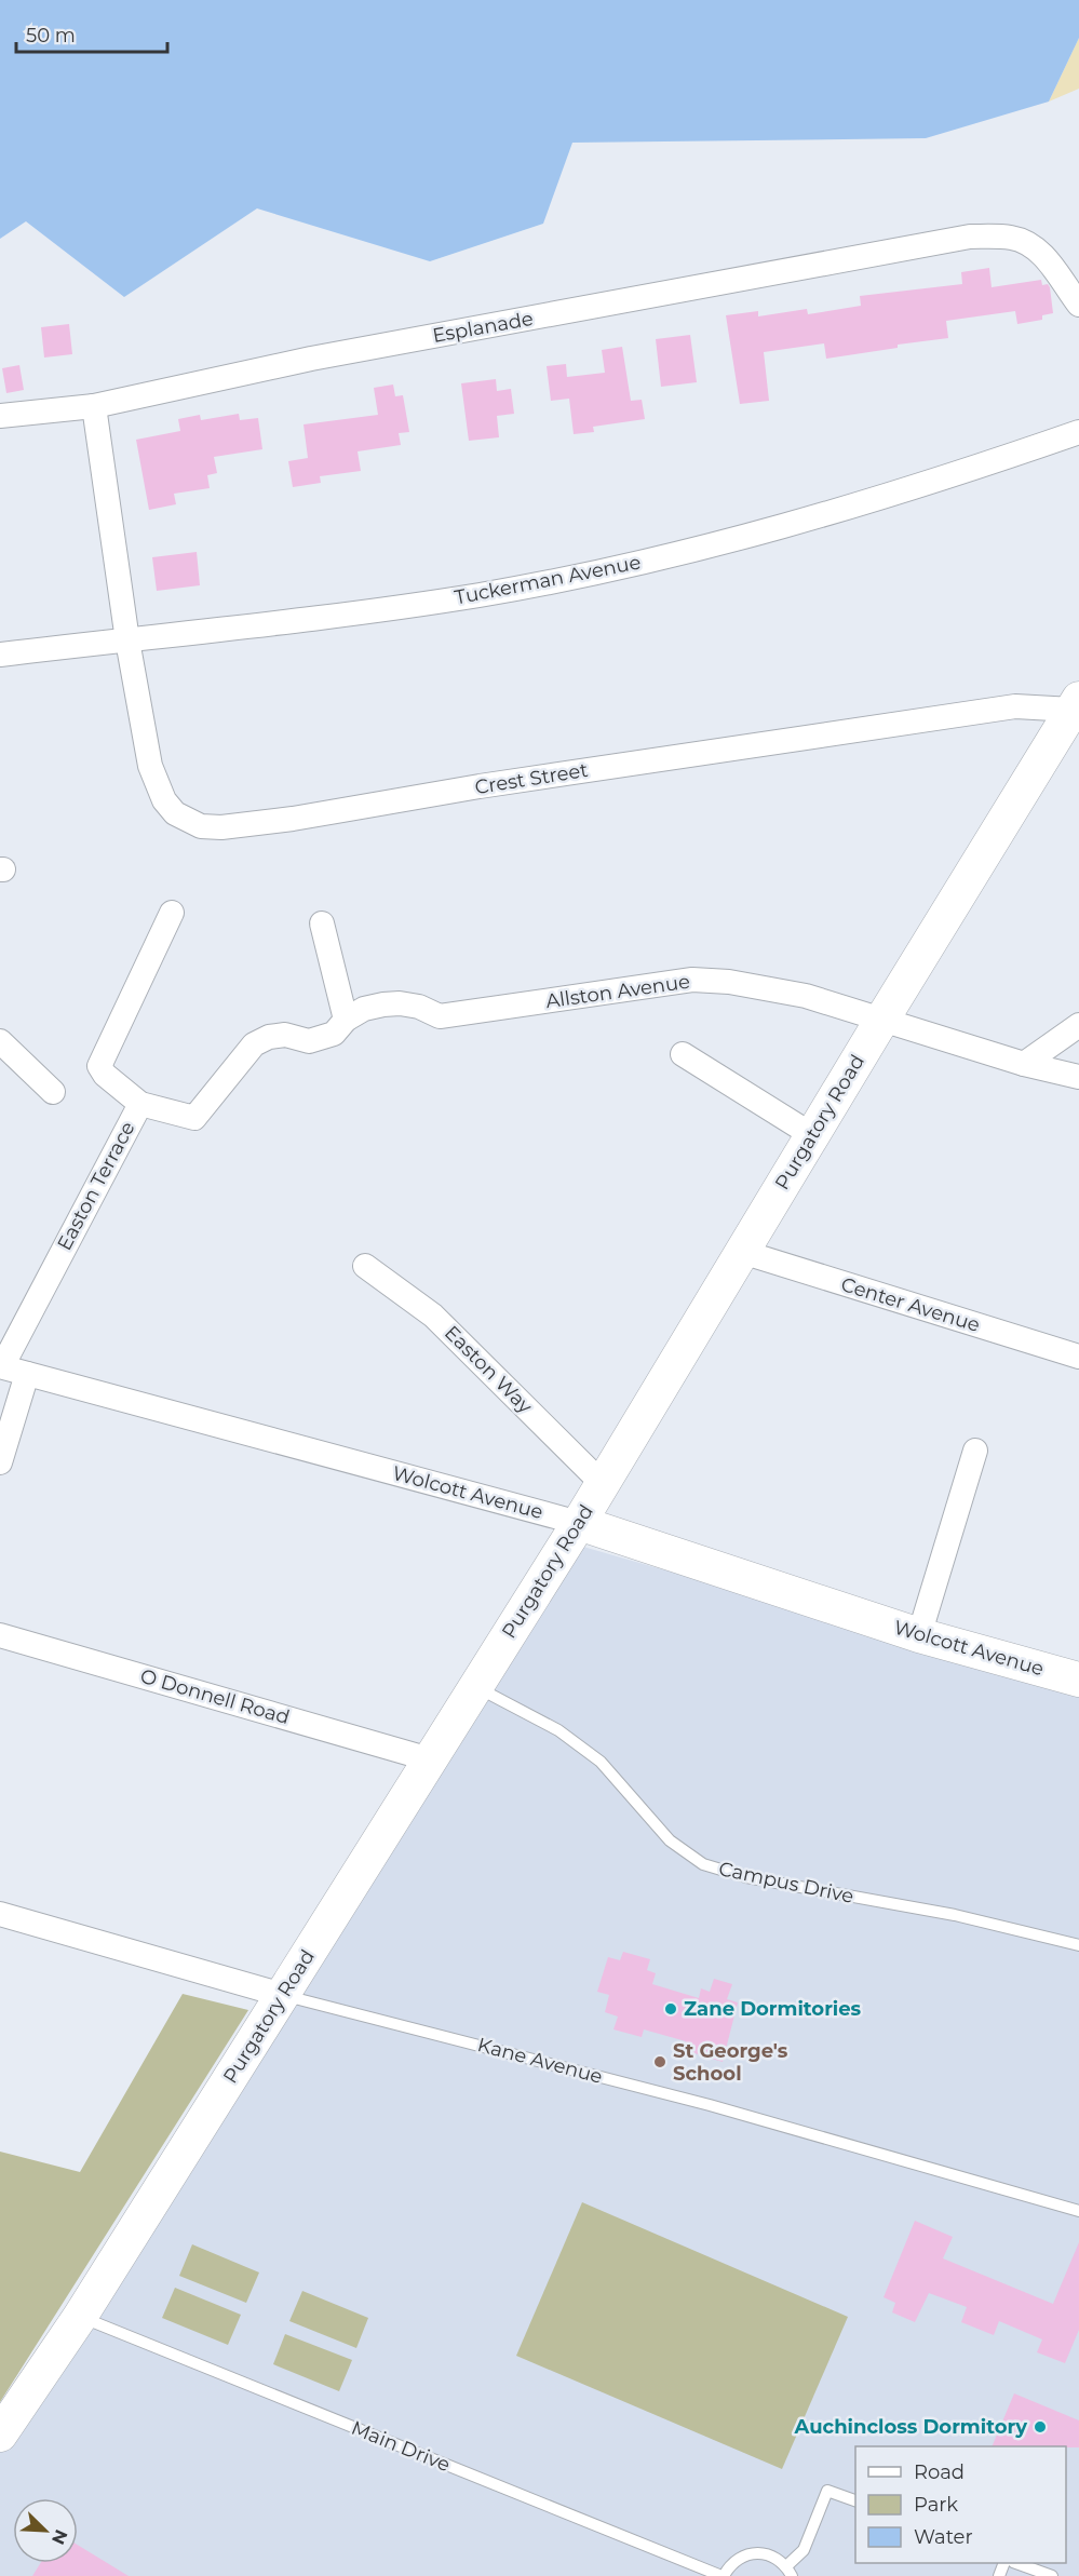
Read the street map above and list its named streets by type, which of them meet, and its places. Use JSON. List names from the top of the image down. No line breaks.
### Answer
{"streets":{"street":["Esplanade","Tuckerman Avenue","Crest Street","Allston Avenue","Purgatory Road","Easton Terrace","Center Avenue","Easton Way","Wolcott Avenue","O Donnell Road","Kane Avenue"],"lane":["Campus Drive","Main Drive"]},"crossings":[["Tuckerman Avenue","Crest Street"],["Crest Street","Purgatory Road"],["Allston Avenue","Purgatory Road"],["Allston Avenue","Easton Terrace"],["Purgatory Road","Center Avenue"],["Purgatory Road","Easton Way"],["Purgatory Road","Wolcott Avenue"],["Purgatory Road","O Donnell Road"],["Purgatory Road","Campus Drive"],["Purgatory Road","Kane Avenue"],["Purgatory Road","Main Drive"],["Easton Terrace","Wolcott Avenue"]],"places":["Zane Dormitories","St George's School","Auchincloss Dormitory"],"legend":["Road","Park","Water"],"scale_bar":"50 m","north":"bottom right"}
